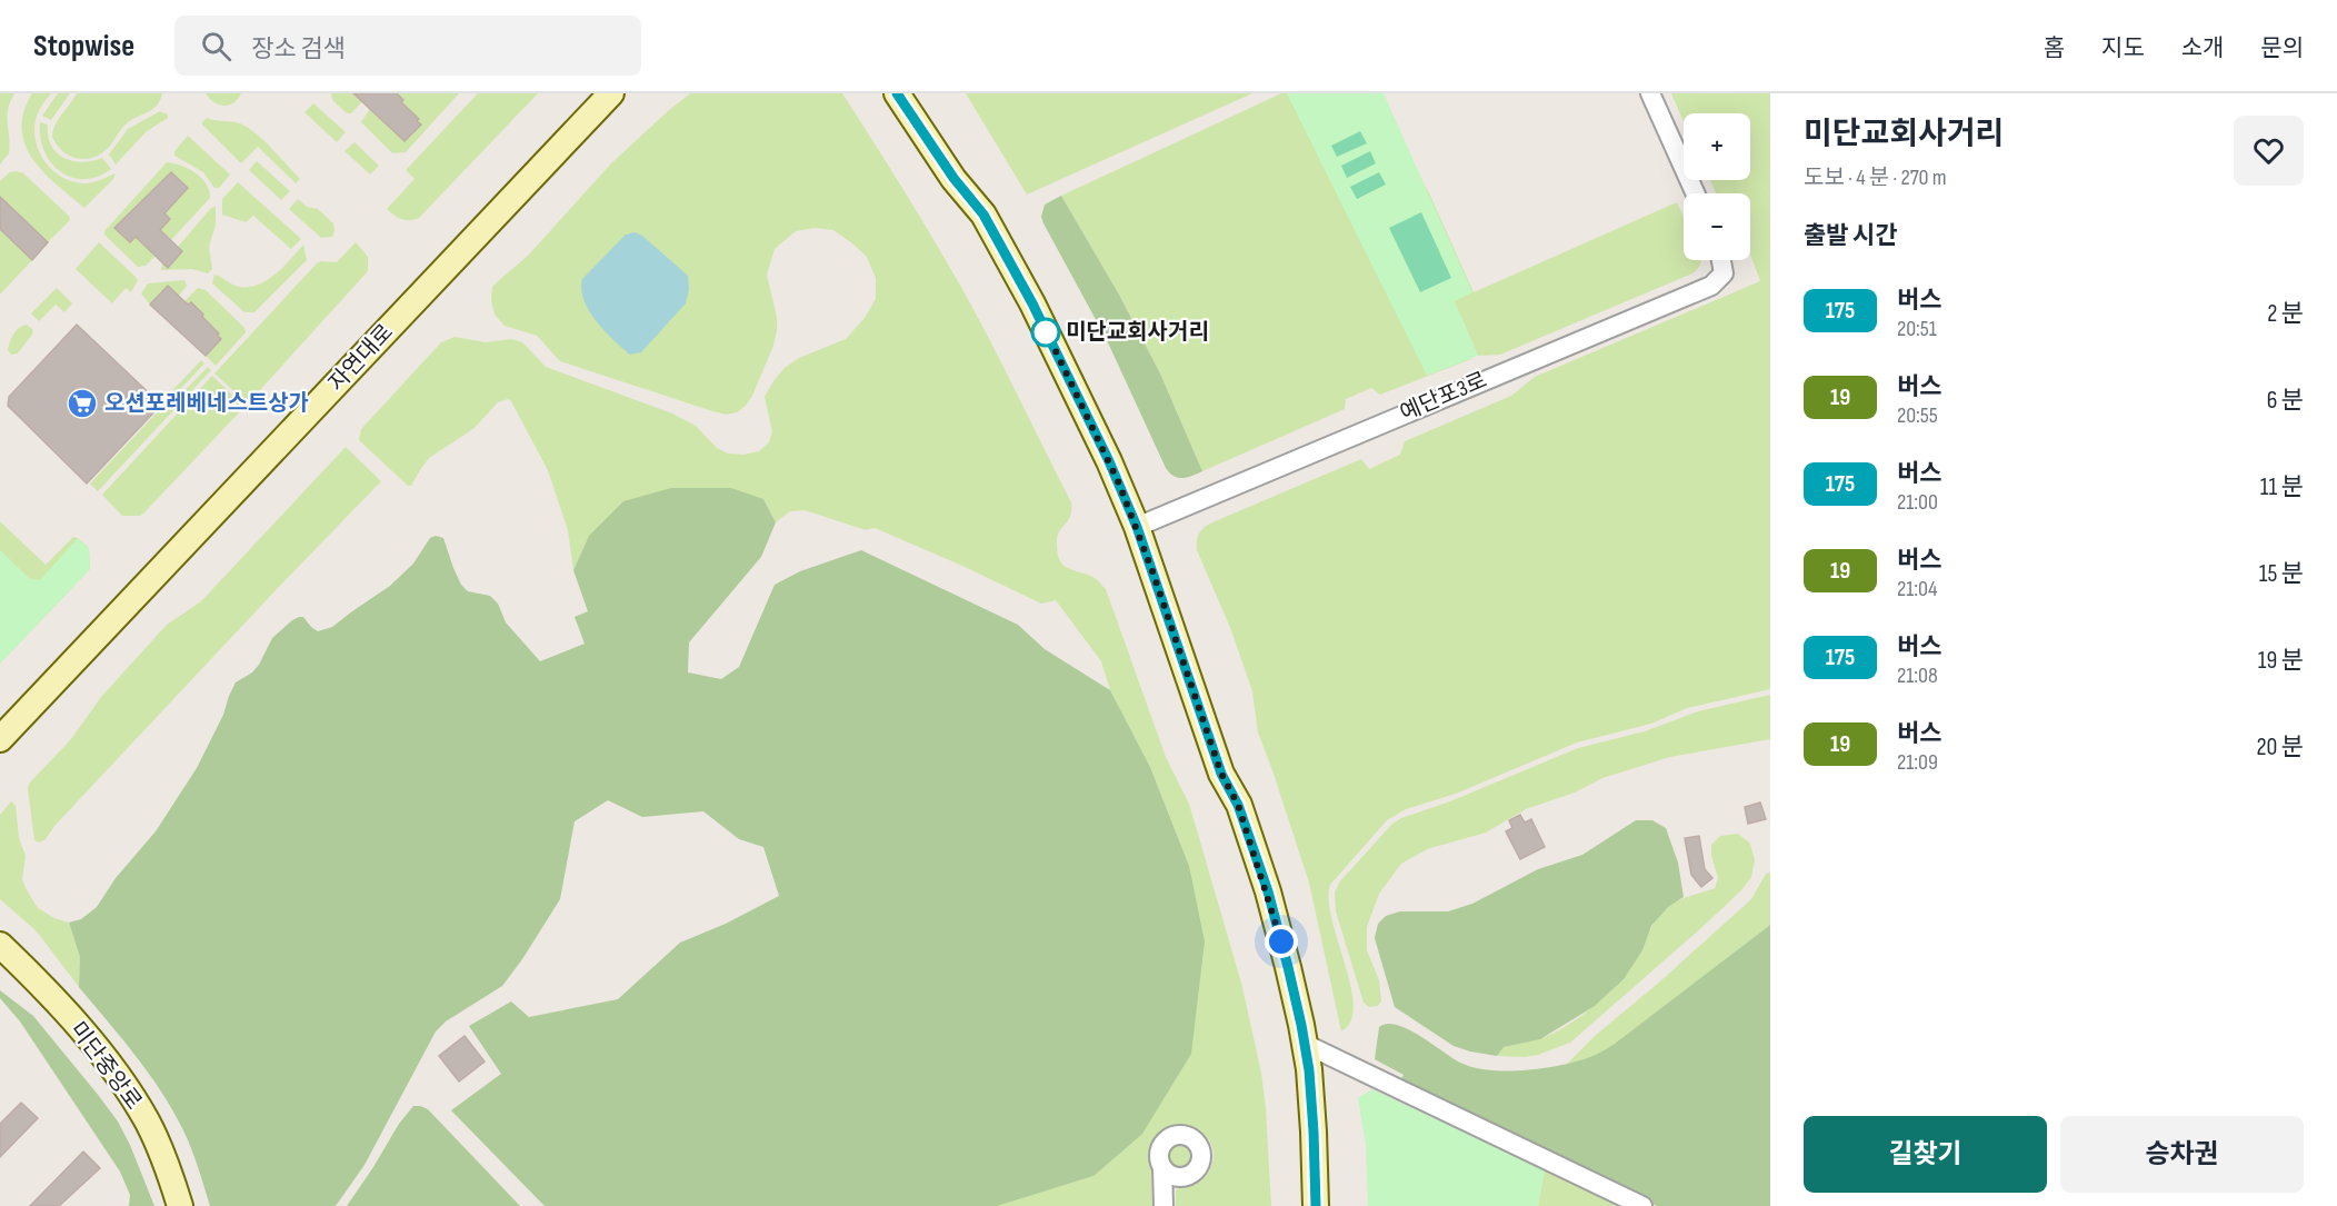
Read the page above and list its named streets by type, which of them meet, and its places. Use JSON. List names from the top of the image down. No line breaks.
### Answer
{"streets":{"main road":["자연대로","미단중앙로"],"street":["예단포3로"]},"places":{"other":["미단교회사거리"],"supermarket":["오션포레베네스트상가"]},"lines":["bus line 175"],"page":{"header":"Stopwise","search":"장소 검색","nav":["홈","지도","소개","문의"],"heading":[["미단교회사거리","도보 · 4 분 · 270 m"],"출발 시간"],"map_buttons":["+","−"],"list":[{"mark":"175","name":"버스","note":"20:51","value":"2 분"},{"mark":"19","name":"버스","note":"20:55","value":"6 분"},{"mark":"175","name":"버스","note":"21:00","value":"11 분"},{"mark":"19","name":"버스","note":"21:04","value":"15 분"},{"mark":"175","name":"버스","note":"21:08","value":"19 분"},{"mark":"19","name":"버스","note":"21:09","value":"20 분"}],"buttons":["길찾기","승차권"]}}
